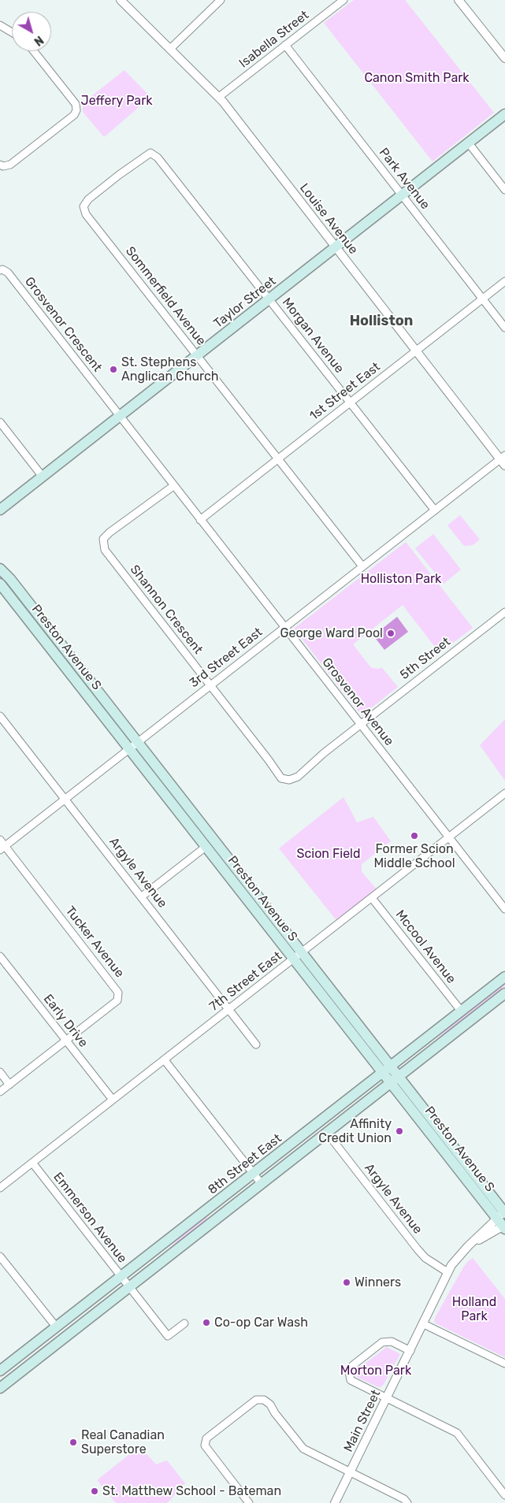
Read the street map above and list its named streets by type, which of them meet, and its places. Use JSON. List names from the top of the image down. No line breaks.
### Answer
{"streets":{"main road":["Taylor Street","Preston Avenue S","8th Street East"],"street":["Isabella Street","Park Avenue","Louise Avenue","Sommerfield Avenue","Grosvenor Crescent","Morgan Avenue","1st Street East","Shannon Crescent","3rd Street East","5th Street","Grosvenor Avenue","Argyle Avenue","Tucker Avenue","Mccool Avenue","7th Street East","Early Drive","Emmerson Avenue","Main Street"]},"crossings":[["Isabella Street","Park Avenue"],["Isabella Street","Louise Avenue"],["Park Avenue","Taylor Street"],["Park Avenue","1st Street East"],["Louise Avenue","Taylor Street"],["Louise Avenue","1st Street East"],["Louise Avenue","3rd Street East"],["Sommerfield Avenue","Taylor Street"],["Sommerfield Avenue","Morgan Avenue"],["Sommerfield Avenue","1st Street East"],["Sommerfield Avenue","3rd Street East"],["Taylor Street","Grosvenor Crescent"],["Taylor Street","Morgan Avenue"],["Taylor Street","Grosvenor Avenue"],["Grosvenor Crescent","Grosvenor Avenue"],["Morgan Avenue","1st Street East"],["Morgan Avenue","3rd Street East"],["1st Street East","Grosvenor Avenue"],["Shannon Crescent","3rd Street East"],["Shannon Crescent","5th Street"],["Shannon Crescent","Grosvenor Avenue"],["Preston Avenue S","3rd Street East"],["Preston Avenue S","7th Street East"],["Preston Avenue S","8th Street East"],["Preston Avenue S","Main Street"],["3rd Street East","Grosvenor Avenue"],["3rd Street East","Argyle Avenue"],["3rd Street East","Tucker Avenue"],["5th Street","Grosvenor Avenue"],["Grosvenor Avenue","7th Street East"],["Argyle Avenue","7th Street East"],["Argyle Avenue","8th Street East"],["Argyle Avenue","Main Street"],["Tucker Avenue","Early Drive"],["Mccool Avenue","7th Street East"],["Mccool Avenue","8th Street East"],["7th Street East","Early Drive"],["7th Street East","Emmerson Avenue"],["8th Street East","Emmerson Avenue"]],"districts":["Holliston"],"parks":["Canon Smith Park","Jeffery Park","Holliston Park","Scion Field","Holland Park","Morton Park"],"places":["St. Stephens Anglican Church","George Ward Pool","Former Scion Middle School","Affinity Credit Union","Winners","Co-op Car Wash","Real Canadian Superstore","St. Matthew School - Bateman"],"north":"bottom right"}
